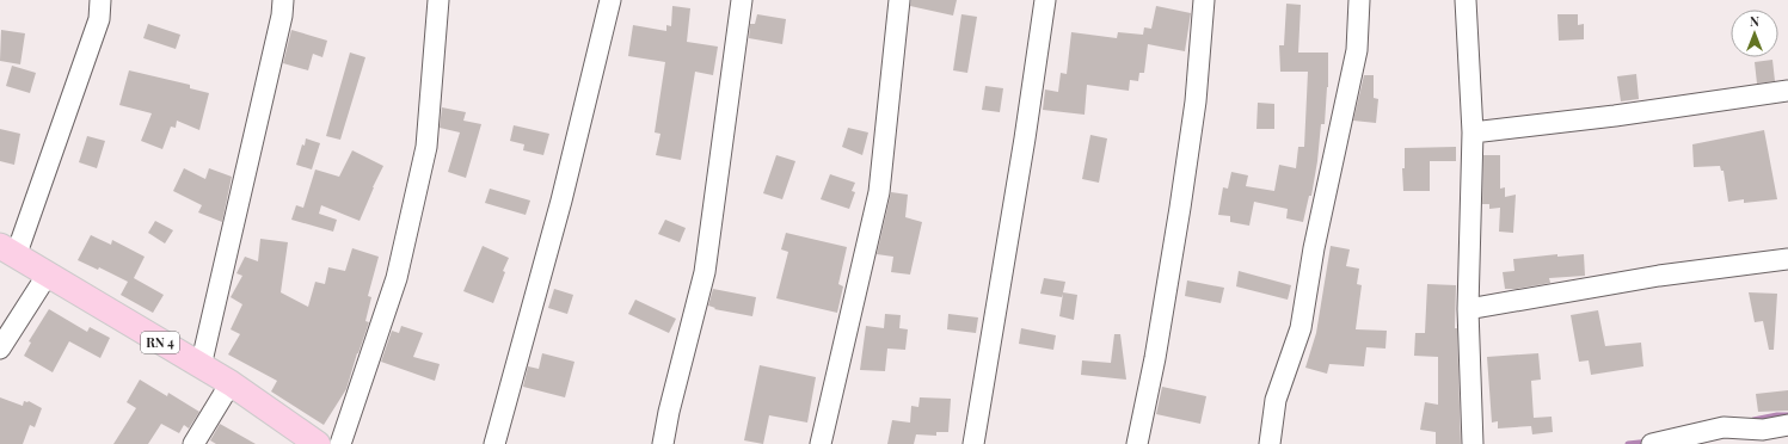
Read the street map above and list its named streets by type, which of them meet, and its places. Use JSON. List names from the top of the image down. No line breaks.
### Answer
{"streets":{"main road":["RN 4"]},"north":"top"}
